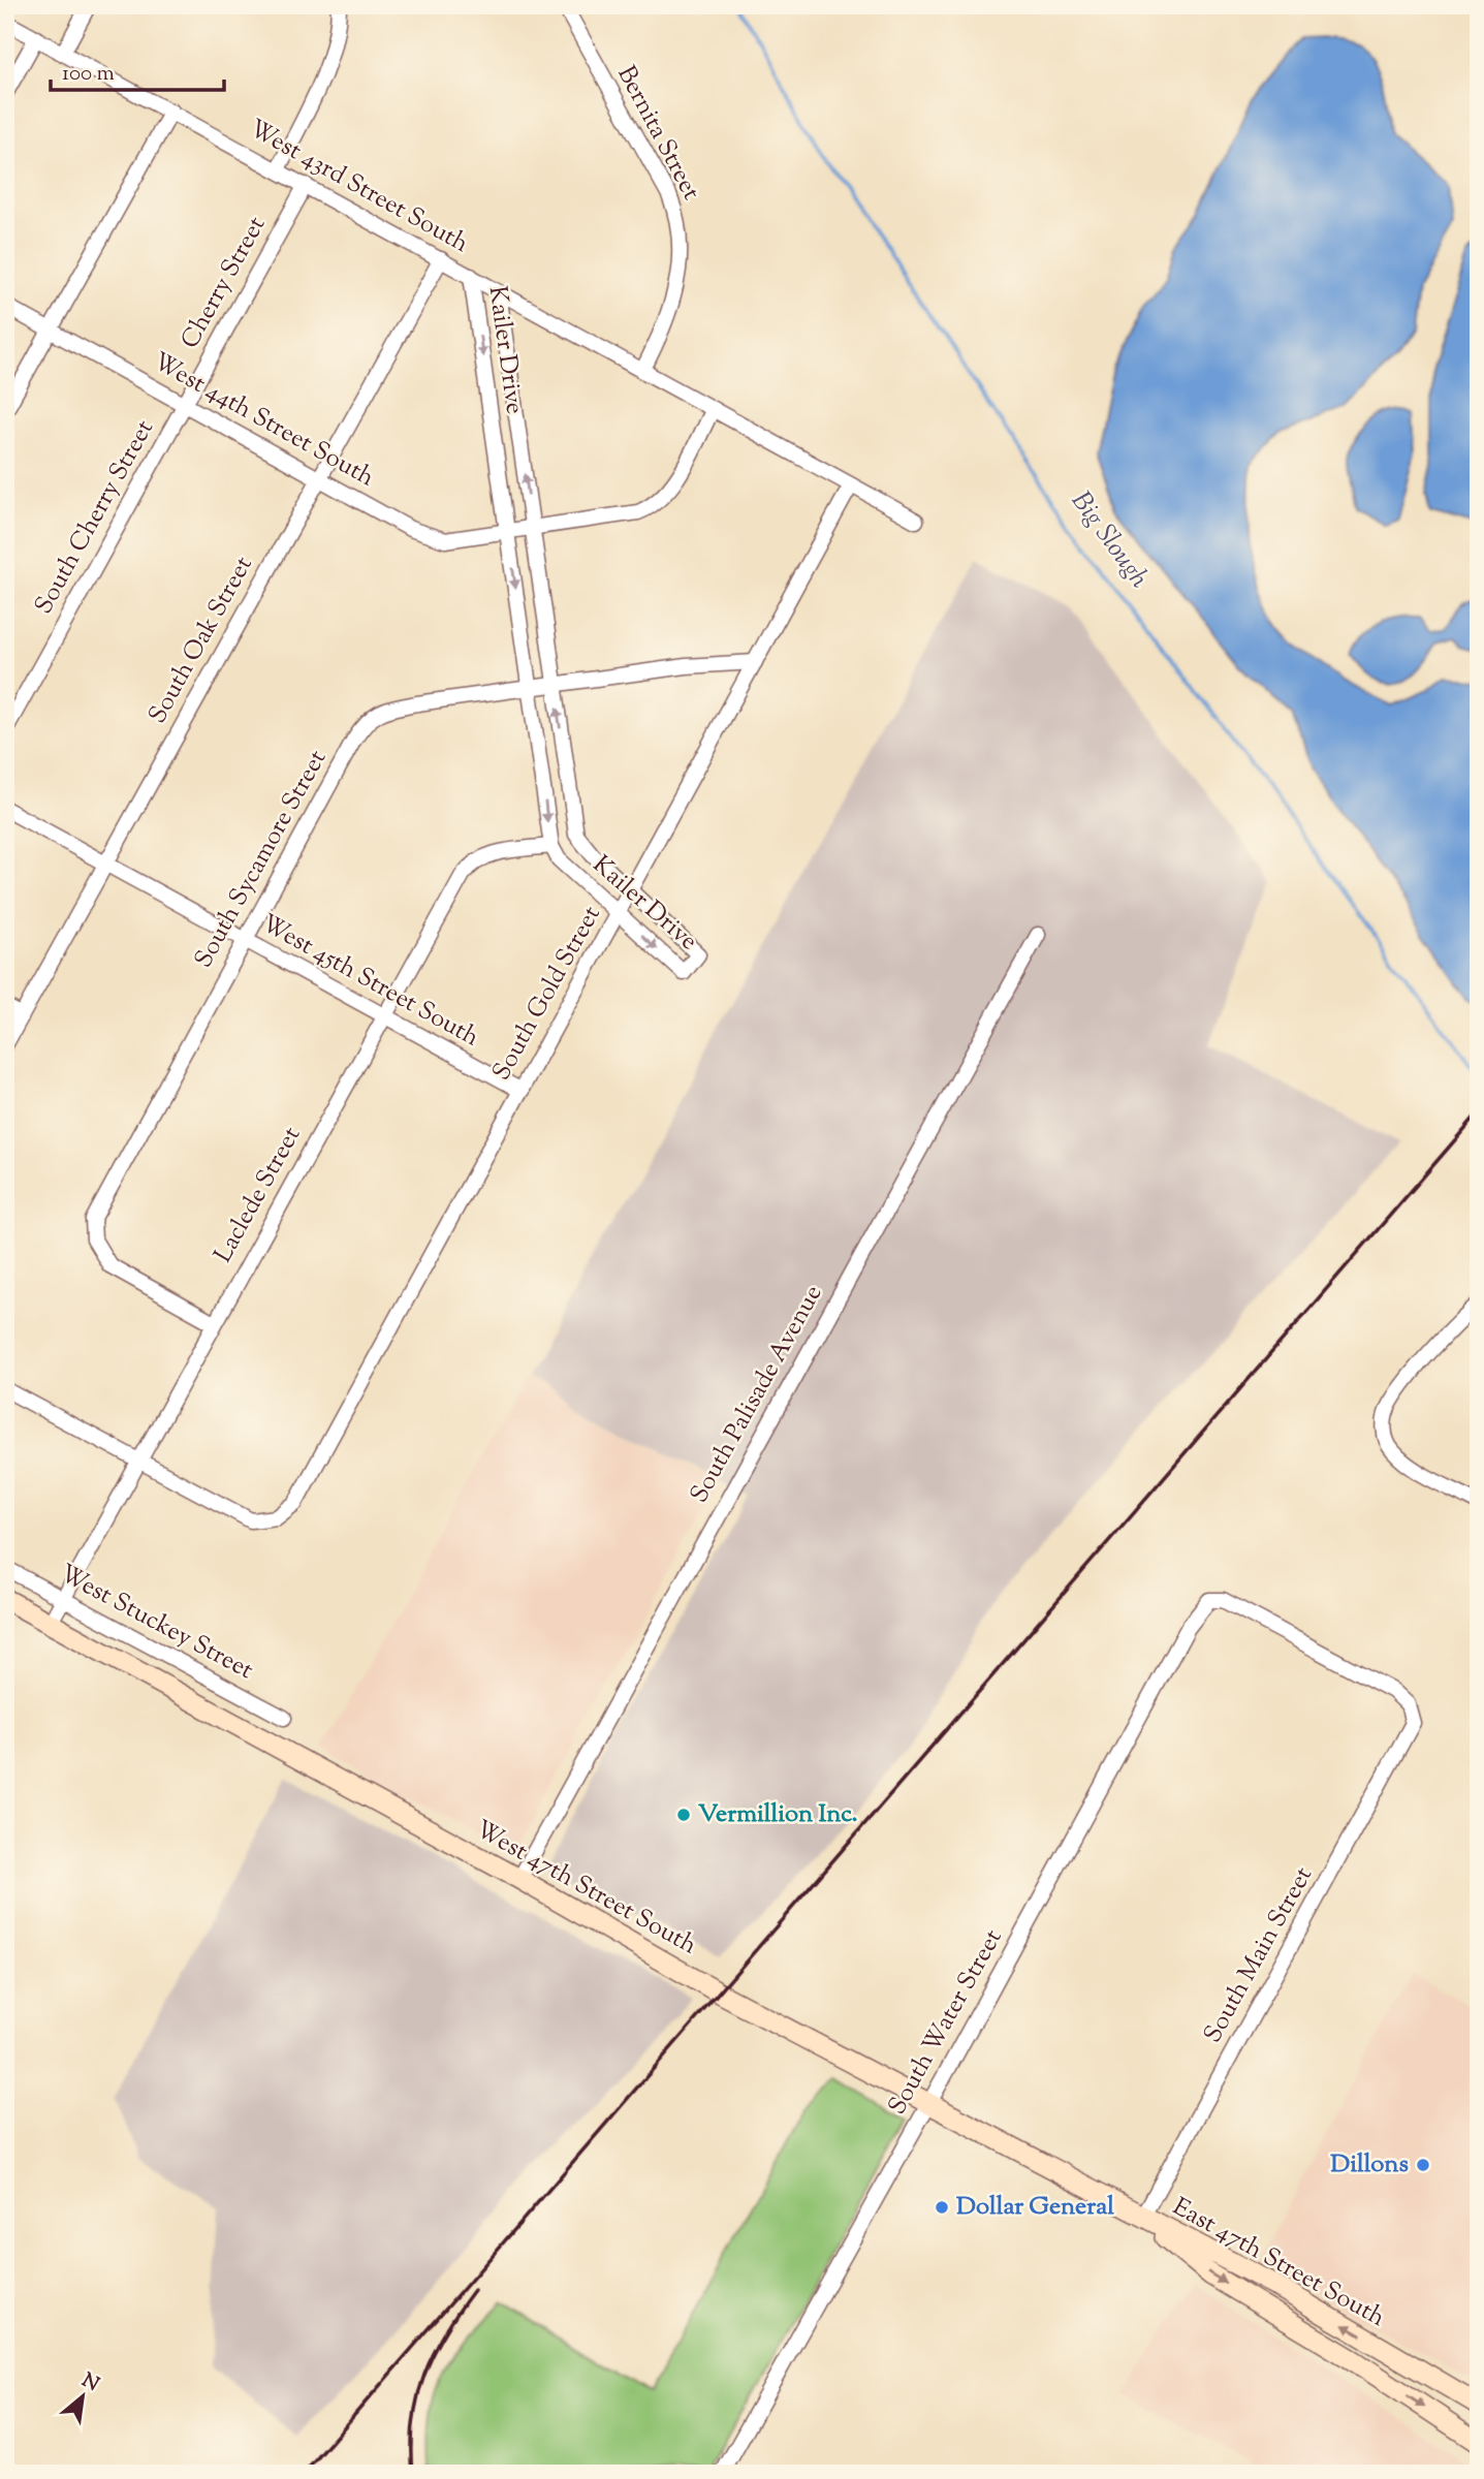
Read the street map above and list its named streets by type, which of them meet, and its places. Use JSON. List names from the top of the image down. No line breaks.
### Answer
{"streets":{"street":["Bernita Street","West 43rd Street South","Cherry Street","Kailer Drive","West 44th Street South","South Cherry Street","South Oak Street","South Sycamore Street","West 45th Street South","South Gold Street","Laclede Street","South Palisade Avenue","West Stuckey Street","West 47th Street South","South Main Street","South Water Street","East 47th Street South"]},"crossings":[["Bernita Street","West 43rd Street South"],["West 43rd Street South","Cherry Street"],["West 43rd Street South","Kailer Drive"],["West 43rd Street South","South Oak Street"],["West 43rd Street South","South Gold Street"],["Cherry Street","West 44th Street South"],["Cherry Street","South Cherry Street"],["Kailer Drive","West 44th Street South"],["Kailer Drive","South Sycamore Street"],["Kailer Drive","South Gold Street"],["Kailer Drive","Laclede Street"],["West 44th Street South","South Cherry Street"],["West 44th Street South","South Oak Street"],["South Oak Street","West 45th Street South"],["South Sycamore Street","West 45th Street South"],["South Sycamore Street","South Gold Street"],["South Sycamore Street","Laclede Street"],["West 45th Street South","South Gold Street"],["West 45th Street South","Laclede Street"],["South Gold Street","Laclede Street"],["Laclede Street","West Stuckey Street"],["Laclede Street","West 47th Street South"],["South Palisade Avenue","West 47th Street South"],["West 47th Street South","South Main Street"],["West 47th Street South","South Water Street"],["West 47th Street South","East 47th Street South"],["South Main Street","South Water Street"],["South Main Street","East 47th Street South"]],"water":["Big Slough"],"places":["Vermillion Inc.","Dillons","Dollar General"],"scale_bar":"100 m","north":"top right"}
